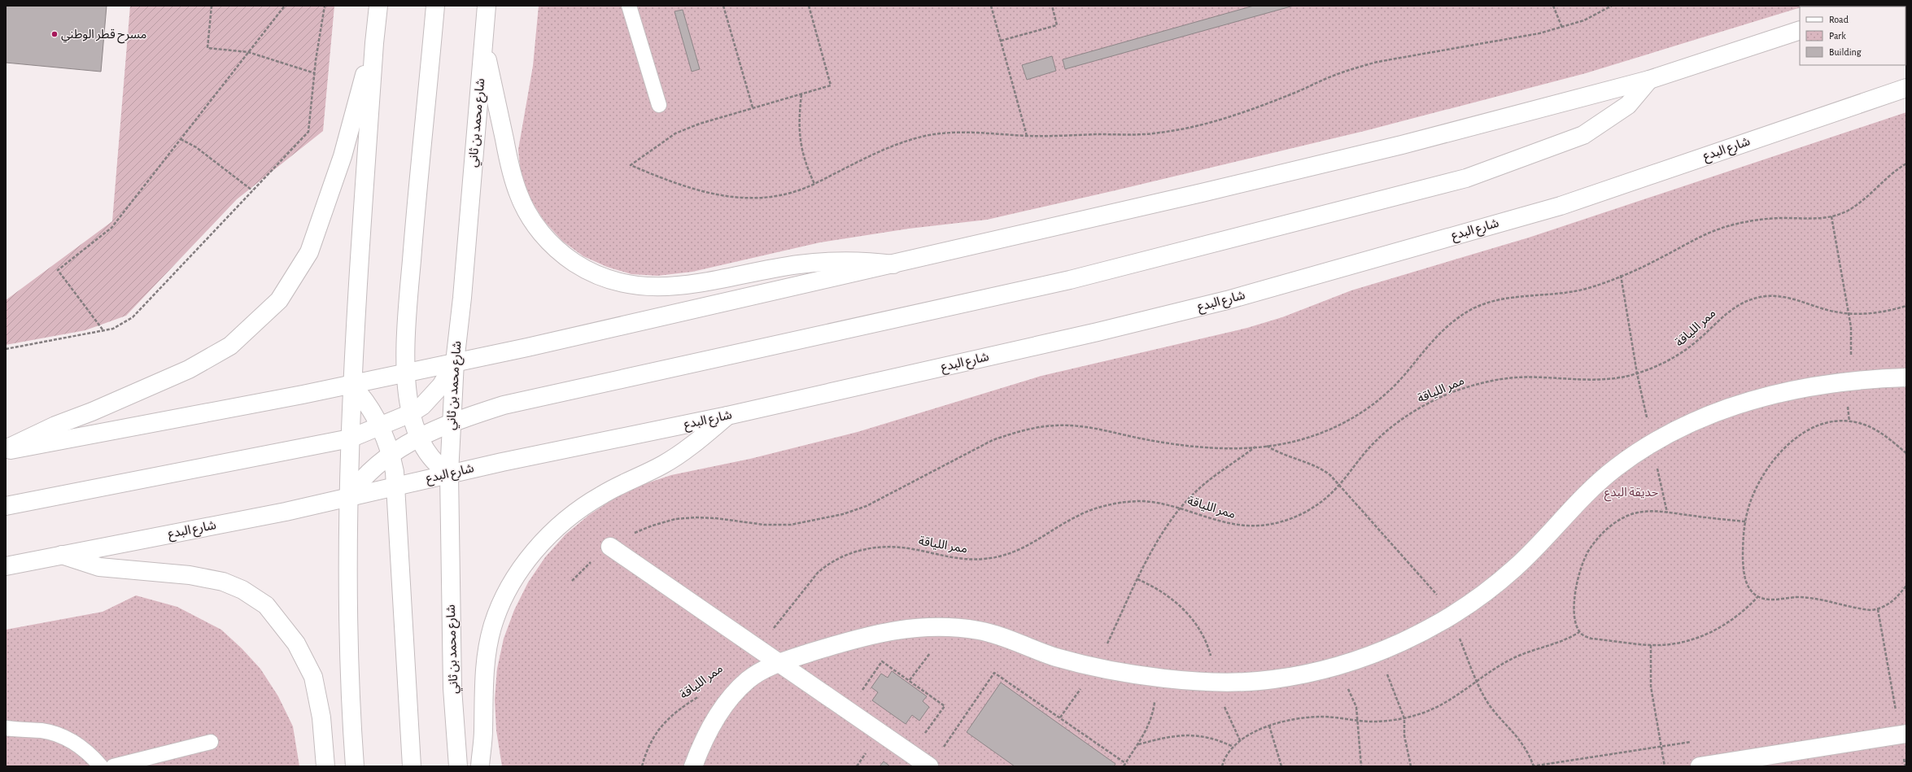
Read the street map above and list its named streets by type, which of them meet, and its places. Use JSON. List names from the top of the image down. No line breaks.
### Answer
{"streets":{"main road":["شارع محمد بن ثاني","شارع البدع"],"path":["ممر اللياقة"]},"crossings":[["شارع محمد بن ثاني","شارع البدع"]],"parks":["حديقة البدع"],"places":["مسرح قطر الوطني"],"legend":["Road","Park","Building"]}
